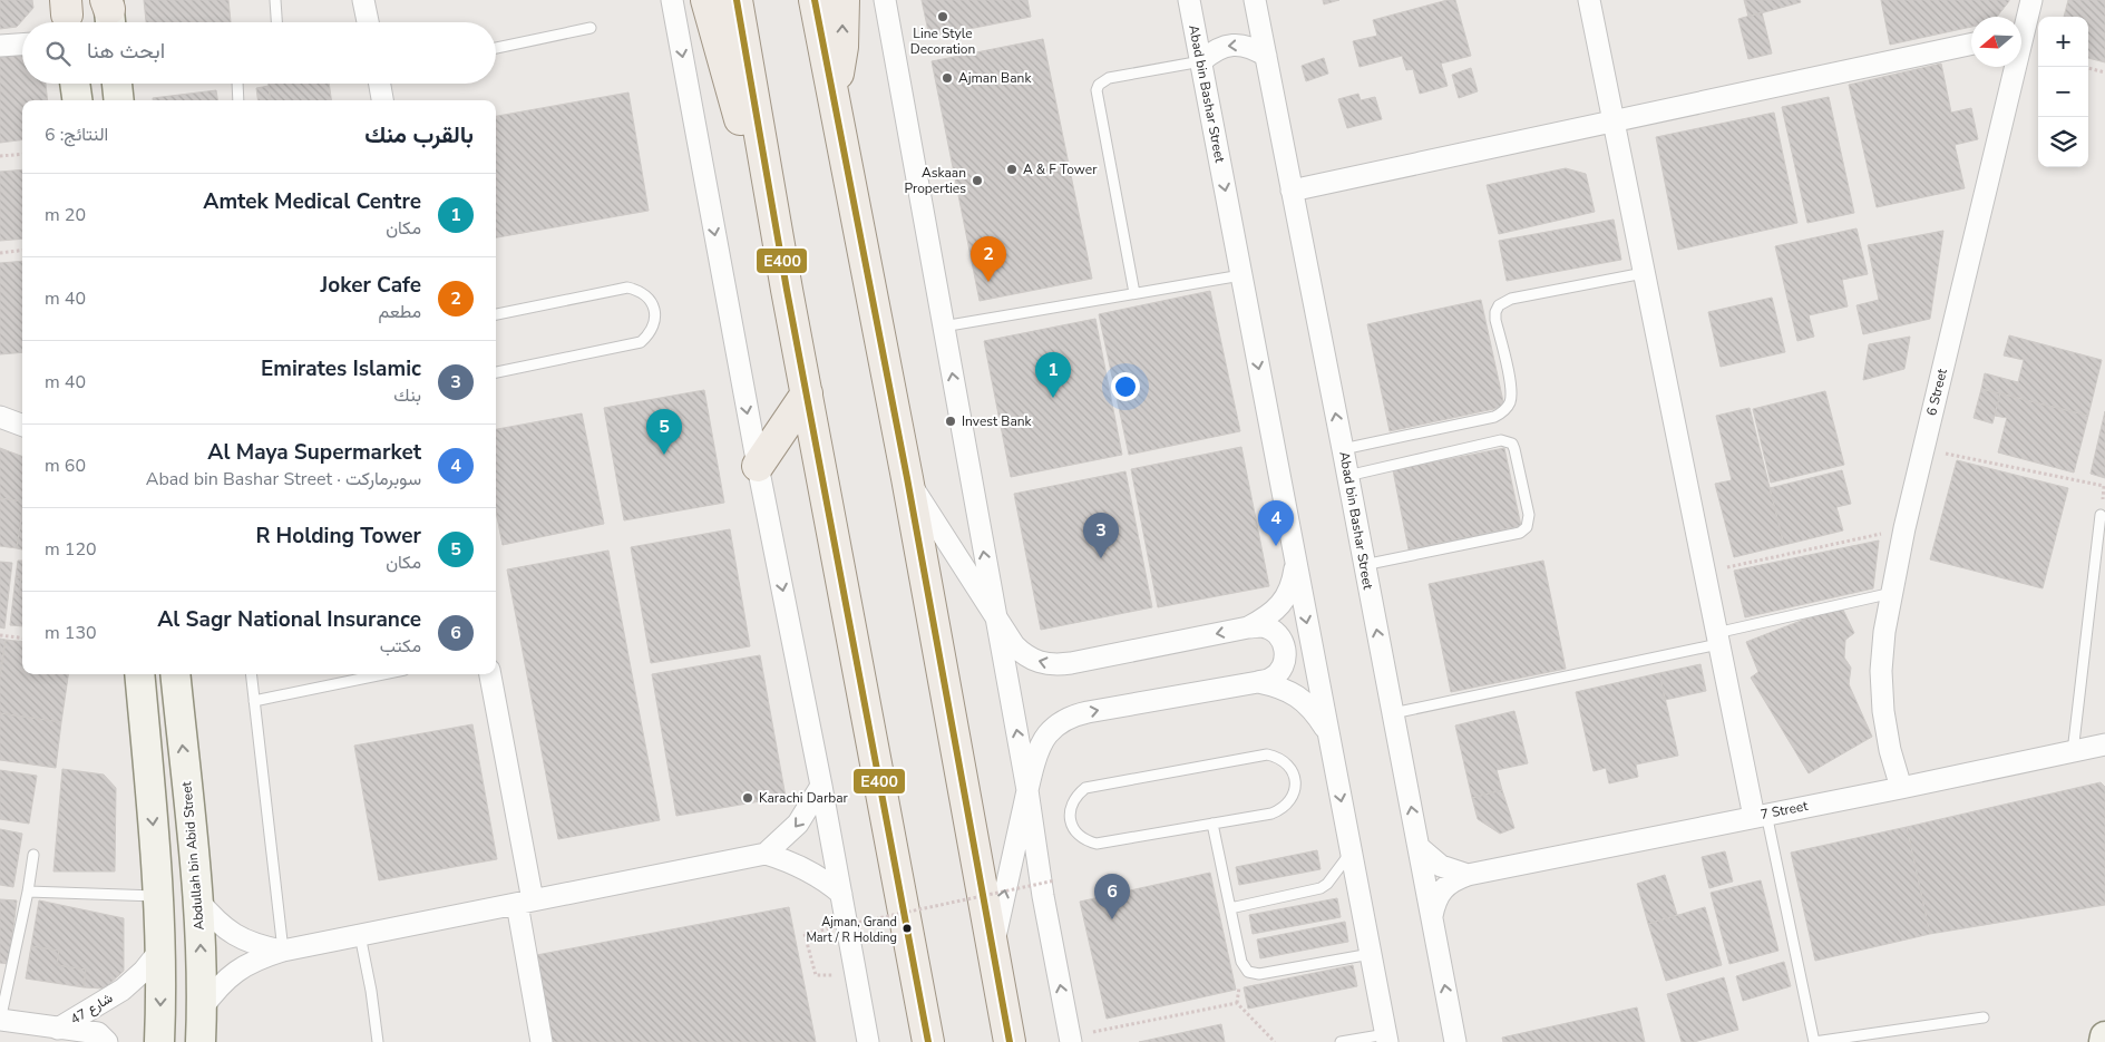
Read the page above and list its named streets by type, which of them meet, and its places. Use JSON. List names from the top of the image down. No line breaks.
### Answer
{"streets":{"main road":["Abdullah bin Abid Street"],"street":["Abad bin Bashar Street","6 Street","7 Street","شارع 47"]},"crossings":[["Abad bin Bashar Street","7 Street"],["6 Street","7 Street"]],"places":["Line Style Decoration","Ajman Bank","A & F Tower","Askaan Properties","Invest Bank","Karachi Darbar","Ajman, Grand Mart / R Holding"],"lines":["transit line E400"],"north":"left","page":{"map_buttons":["+","−"],"search":"ابحث هنا","heading":["بالقرب منك","النتائج: 6"],"list":[{"mark":"1","name":"Amtek Medical Centre","note":"مكان","value":"20 m"},{"mark":"2","name":"Joker Cafe","note":"مطعم","value":"40 m"},{"mark":"3","name":"Emirates Islamic","note":"بنك","value":"40 m"},{"mark":"4","name":"Al Maya Supermarket","note":"سوبرماركت · Abad bin Bashar Street","value":"60 m"},{"mark":"5","name":"R Holding Tower","note":"مكان","value":"120 m"},{"mark":"6","name":"Al Sagr National Insurance","note":"مكتب","value":"130 m"}],"pins":["2","1","5","4","3","6"]}}
